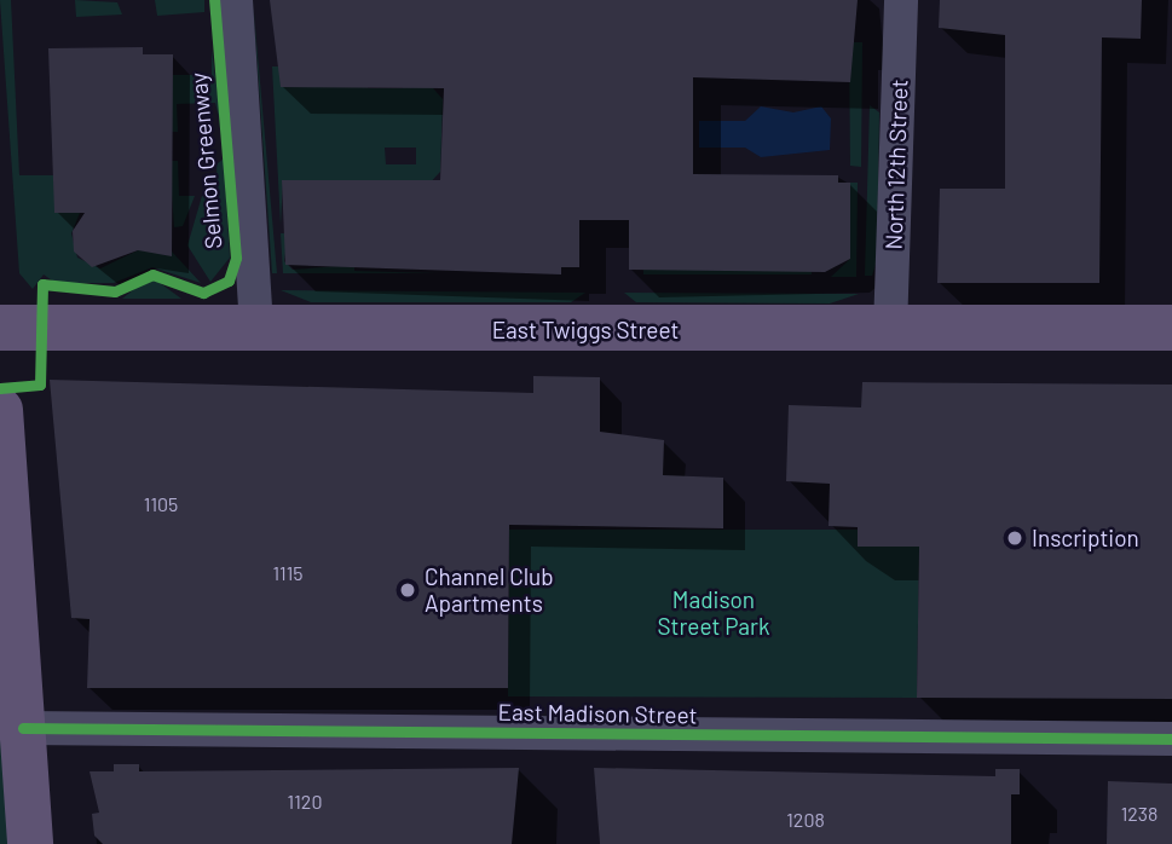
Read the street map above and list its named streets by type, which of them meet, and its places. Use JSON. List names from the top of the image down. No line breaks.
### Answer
{"streets":{"main road":["East Twiggs Street"],"street":["North 12th Street","East Madison Street"],"cycle path":["Selmon Greenway"]},"crossings":[["North 12th Street","East Twiggs Street"]],"parks":["Madison Street Park"],"places":["Inscription","Channel Club Apartments"],"house_numbers":["1105","1115","1120","1238","1208"]}
